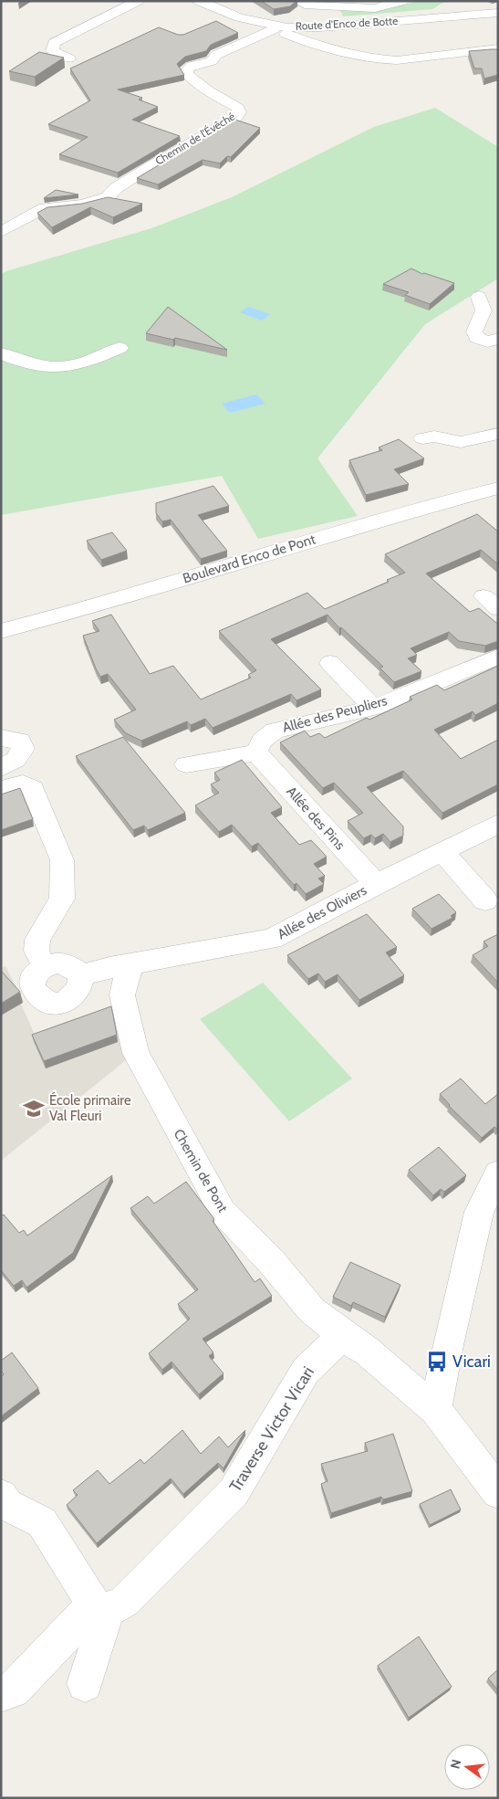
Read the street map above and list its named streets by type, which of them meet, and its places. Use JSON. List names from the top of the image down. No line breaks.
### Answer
{"streets":{"street":["Route d'Enco de Botte","Chemin de l'Évêché","Boulevard Enco de Pont","Allée des Peupliers","Allée des Pins","Allée des Oliviers","Chemin de Pont","Traverse Victor Vicari"]},"crossings":[["Route d'Enco de Botte","Chemin de l'Évêché"],["Allée des Peupliers","Allée des Pins"],["Allée des Pins","Allée des Oliviers"],["Allée des Oliviers","Chemin de Pont"],["Chemin de Pont","Traverse Victor Vicari"]],"places":{"school or university":["École primaire Val Fleuri"],"bus stop":["Vicari"]},"north":"left"}
